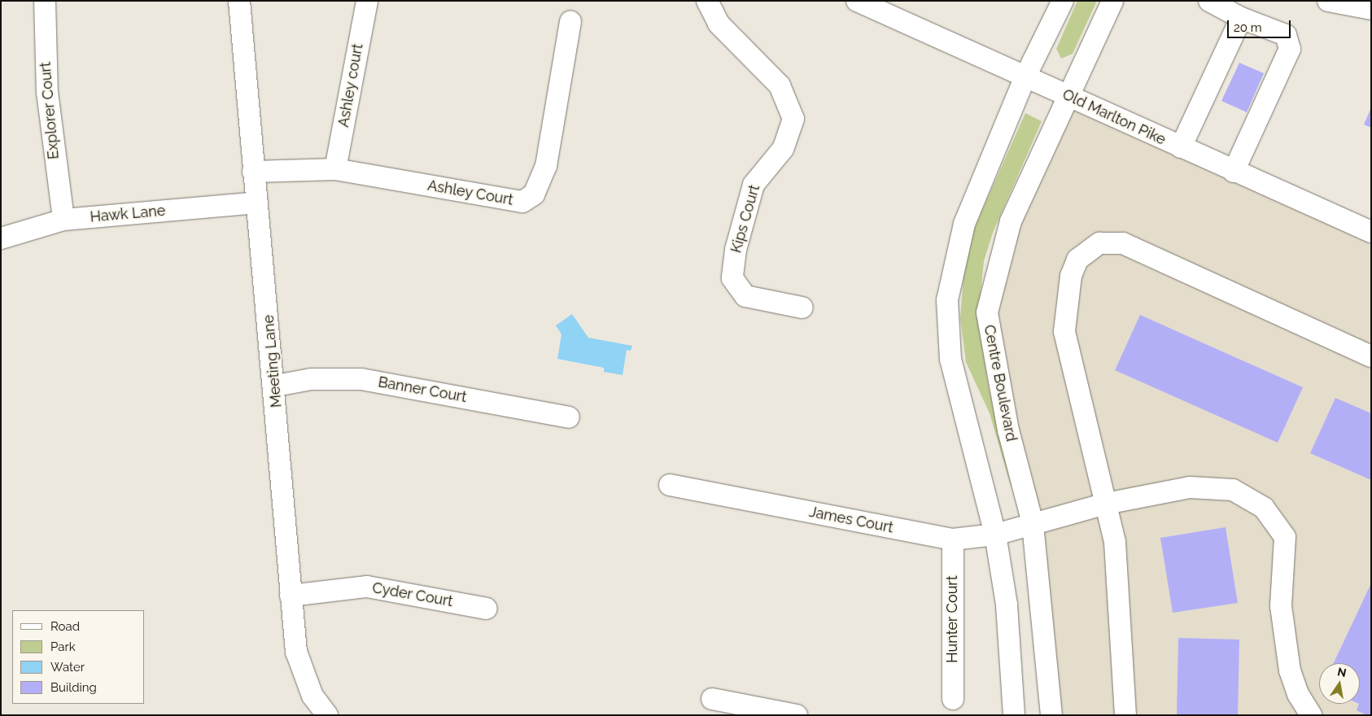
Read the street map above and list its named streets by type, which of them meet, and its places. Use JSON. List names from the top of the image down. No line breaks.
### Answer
{"streets":{"street":["Ashley court","Explorer Court","Old Marlton Pike","Ashley Court","Hawk Lane","Kips Court","Meeting Lane","Centre Boulevard","Banner Court","James Court","Cyder Court","Hunter Court"]},"crossings":[["Ashley court","Ashley Court"],["Explorer Court","Hawk Lane"],["Old Marlton Pike","Centre Boulevard"],["Ashley Court","Meeting Lane"],["Hawk Lane","Meeting Lane"],["Meeting Lane","Banner Court"],["Meeting Lane","Cyder Court"],["Centre Boulevard","James Court"],["James Court","Hunter Court"]],"legend":["Road","Park","Water","Building"],"scale_bar":"20 m","north":"top"}
